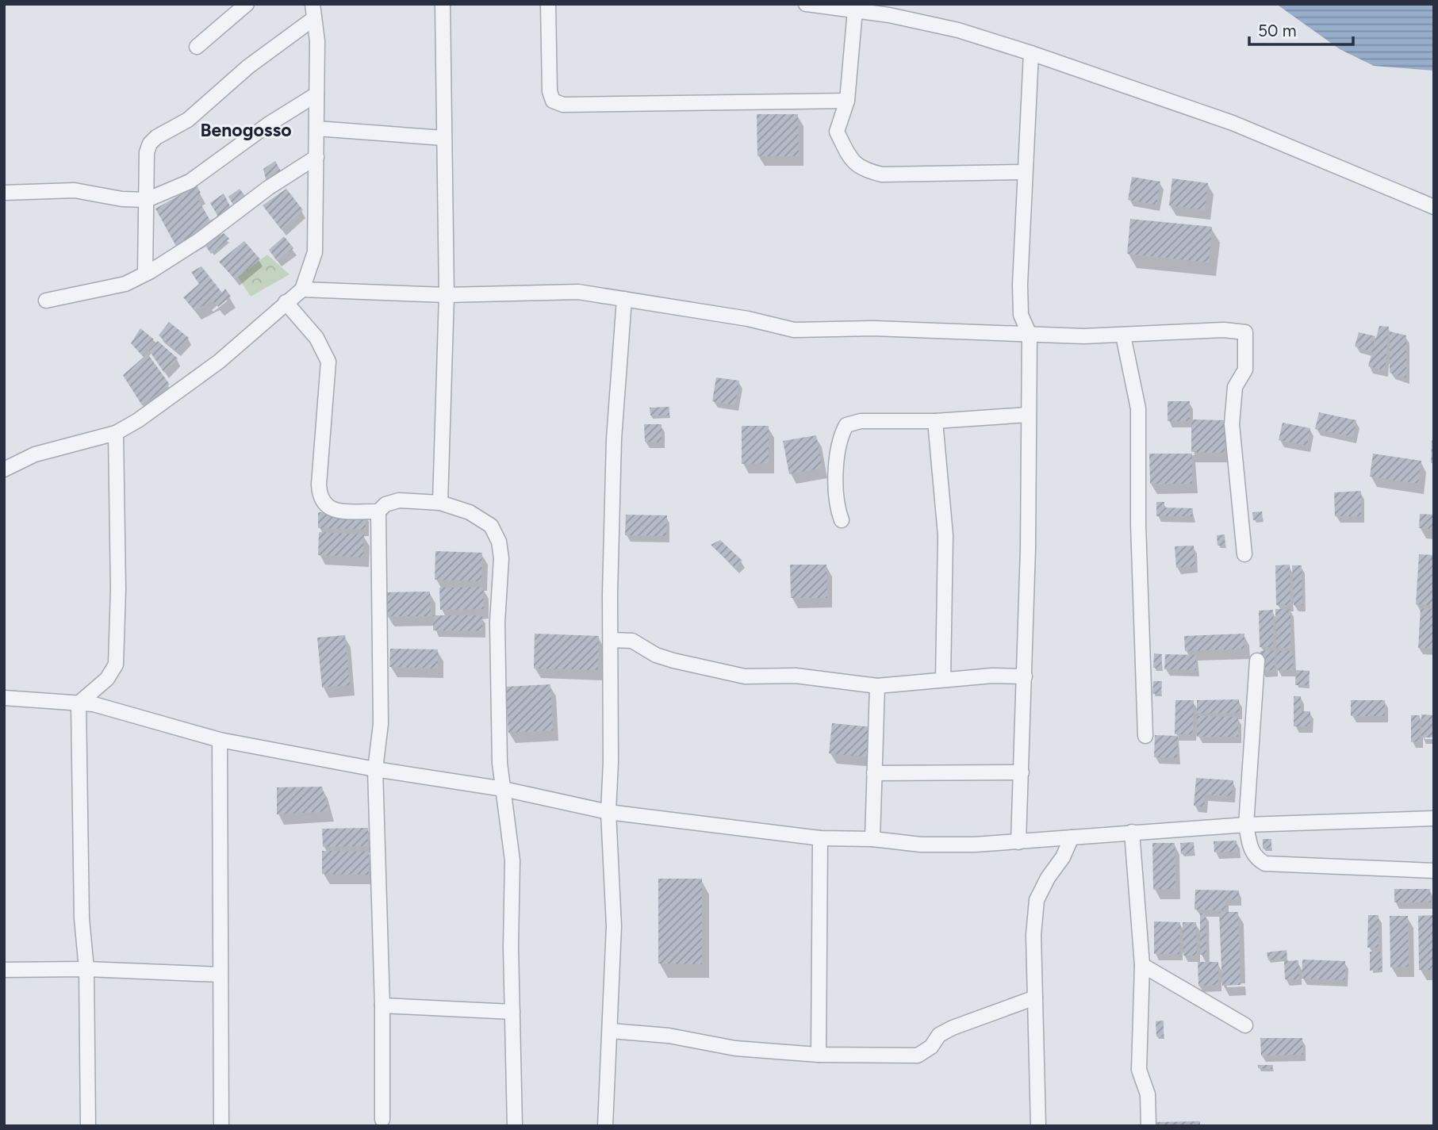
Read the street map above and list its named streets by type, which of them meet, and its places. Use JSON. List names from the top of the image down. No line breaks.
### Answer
{"districts":["Benogosso"],"scale_bar":"50 m"}
